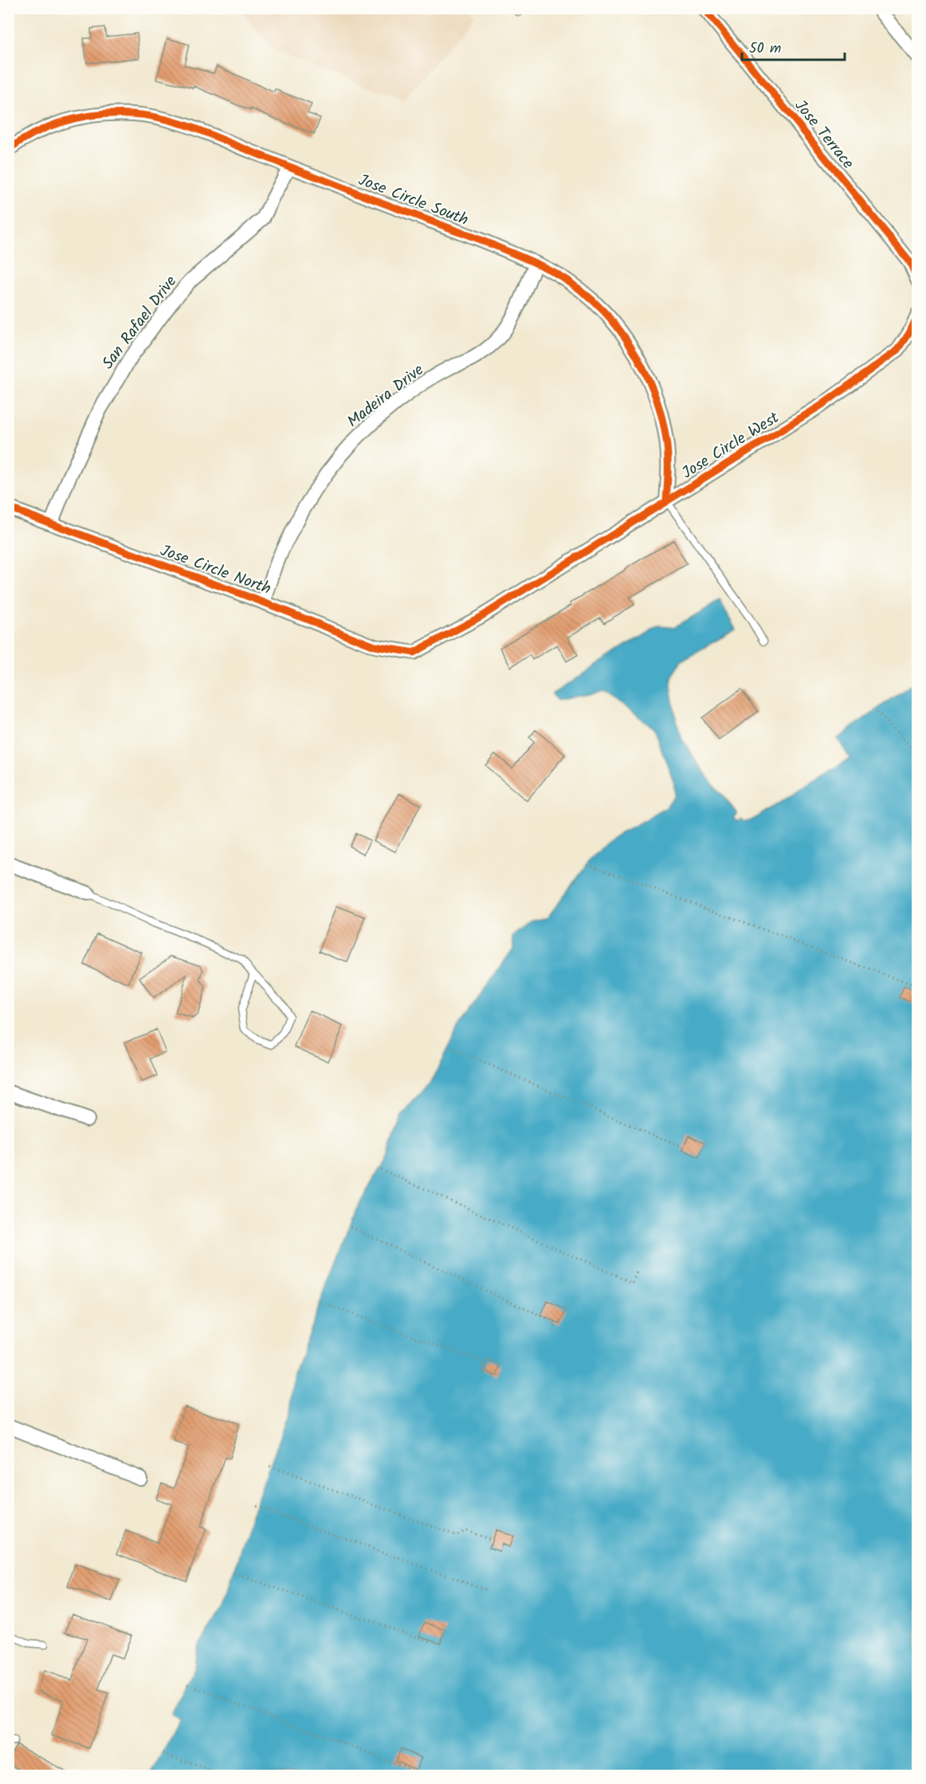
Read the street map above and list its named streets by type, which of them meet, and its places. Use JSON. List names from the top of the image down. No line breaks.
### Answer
{"streets":{"street":["Jose Terrace","Jose Circle South","San Rafael Drive","Madeira Drive","Jose Circle West","Jose Circle North"]},"crossings":[["Jose Circle South","San Rafael Drive"],["Jose Circle South","Madeira Drive"],["Jose Circle South","Jose Circle West"],["San Rafael Drive","Jose Circle North"],["Madeira Drive","Jose Circle North"],["Jose Circle West","Jose Circle North"]],"scale_bar":"50 m"}
